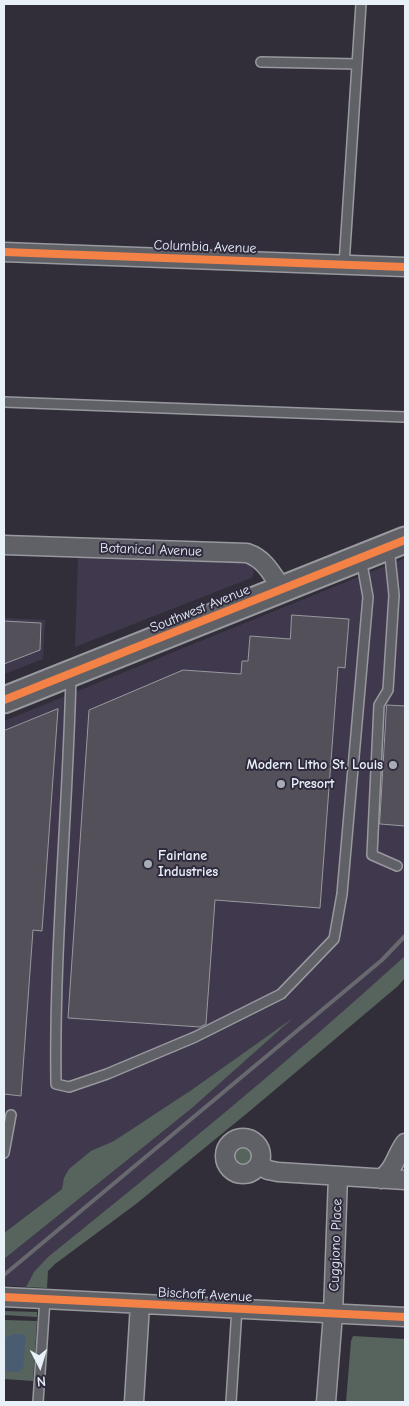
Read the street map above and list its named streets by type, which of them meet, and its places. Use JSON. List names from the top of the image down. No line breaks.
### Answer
{"streets":{"street":["Columbia Avenue","Botanical Avenue","Southwest Avenue","Cuggiono Place","Bischoff Avenue"]},"crossings":[["Botanical Avenue","Southwest Avenue"],["Cuggiono Place","Bischoff Avenue"]],"places":["Modern Litho St. Louis","Presort","Fairlane Industries"],"north":"bottom"}
